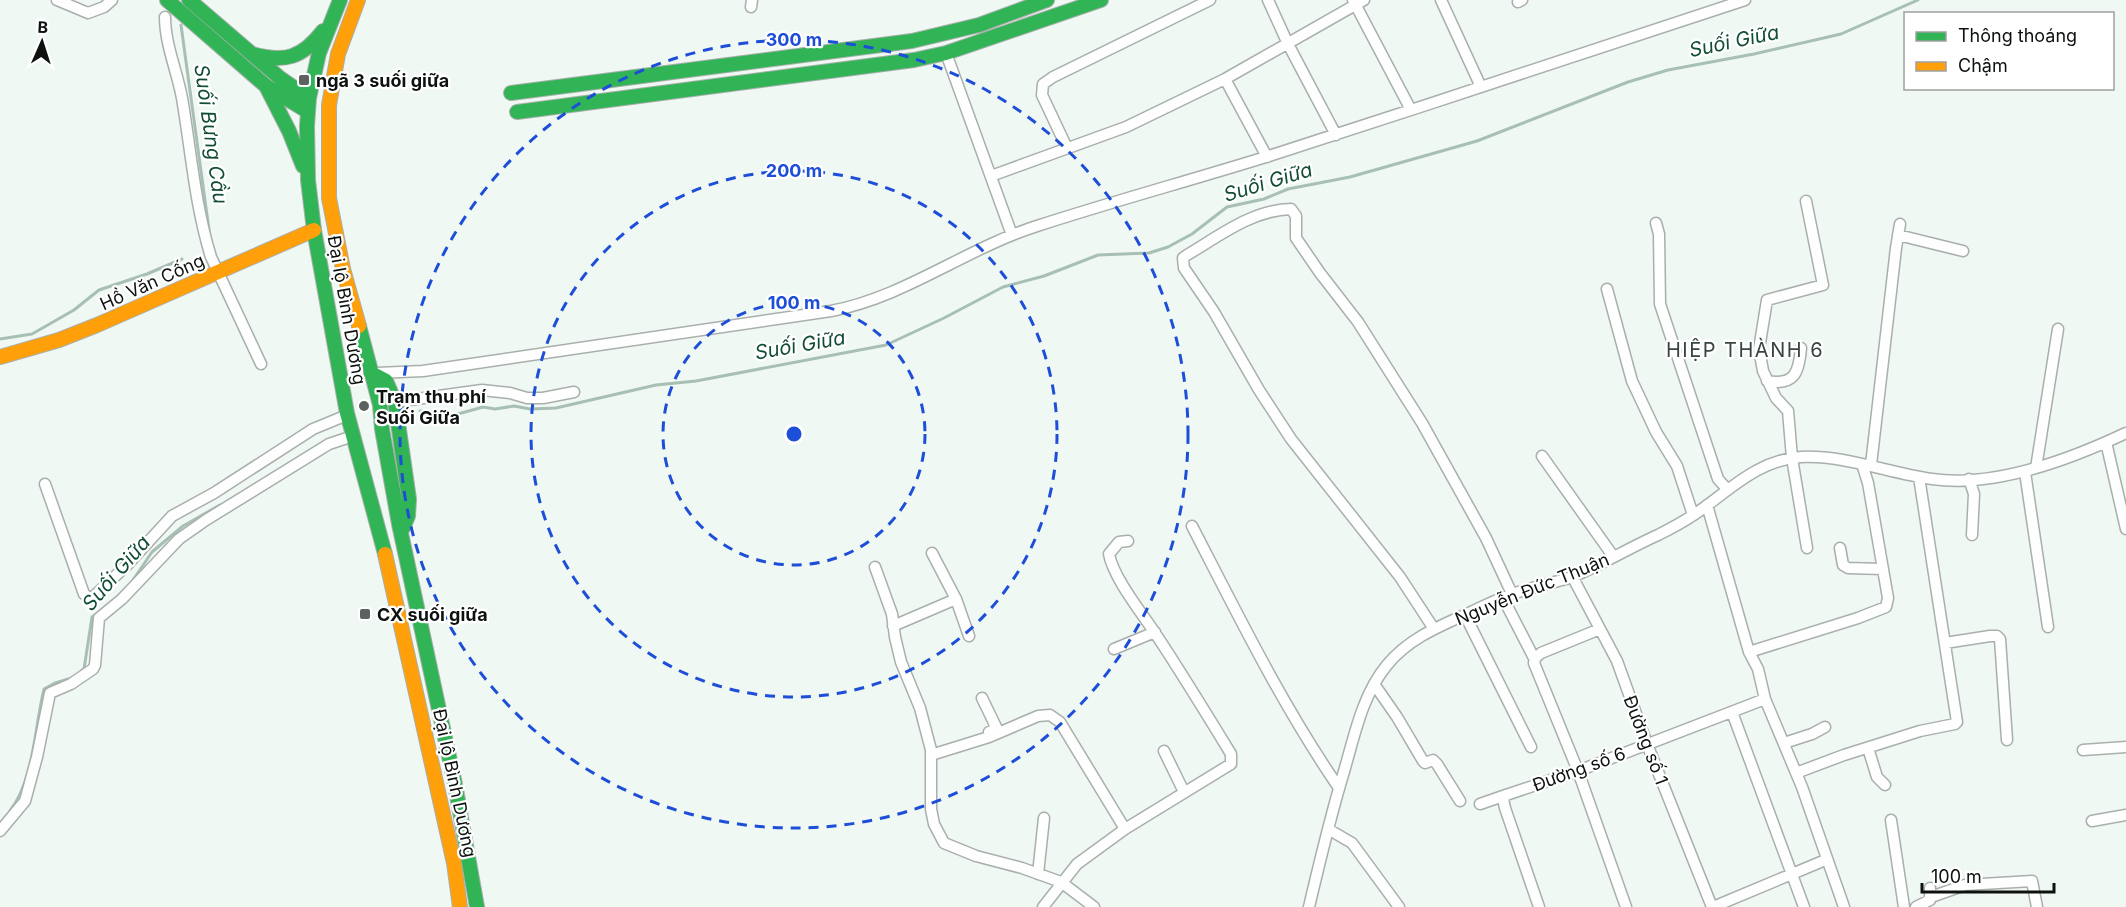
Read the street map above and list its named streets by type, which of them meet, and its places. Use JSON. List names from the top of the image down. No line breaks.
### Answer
{"streets":{"main road":["Hồ Văn Cống","Đại lộ Bình Dương"],"street":["Nguyễn Đức Thuận","Đường số 1","Đường số 6"]},"crossings":[["Hồ Văn Cống","Đại lộ Bình Dương"],["Nguyễn Đức Thuận","Đường số 1"],["Đường số 1","Đường số 6"]],"districts":["HIỆP THÀNH 6"],"water":["Suối Giữa","Suối Bưng Cầu"],"places":{"transit":["ngã 3 suối giữa","CX suối giữa"],"other":["Trạm thu phí Suối Giữa"]},"legend":["Thông thoáng","Chậm"],"scale_bar":"100 m","north":"top","rings":["300 m","200 m","100 m"]}
